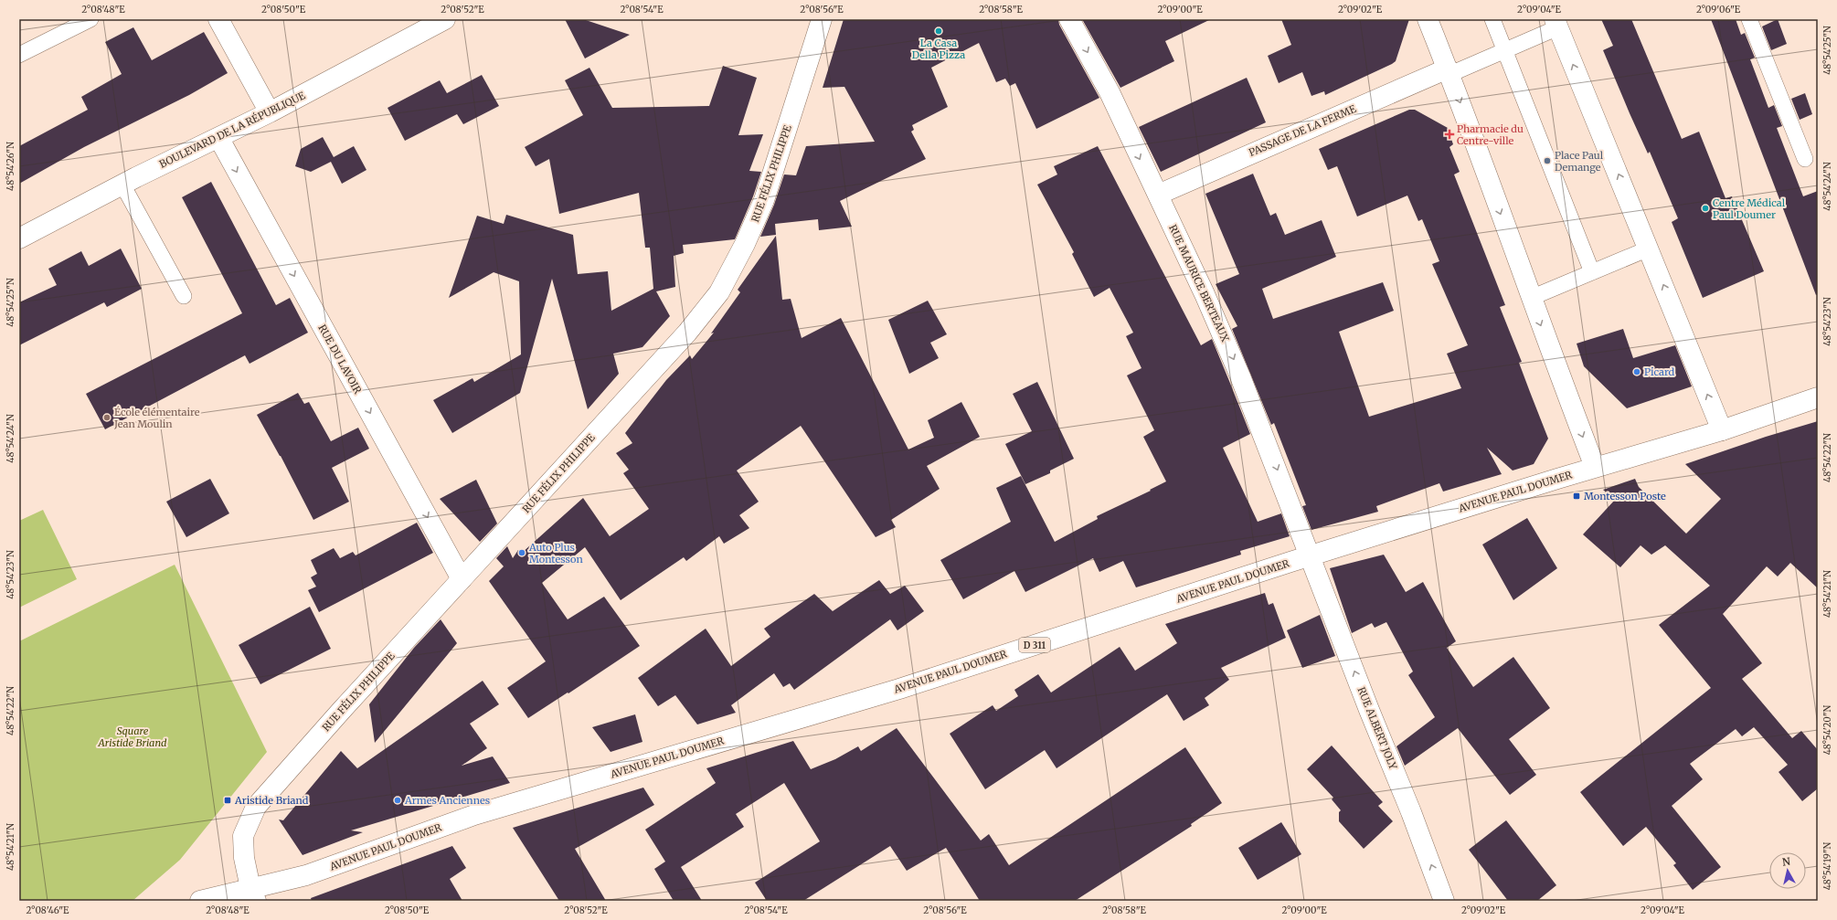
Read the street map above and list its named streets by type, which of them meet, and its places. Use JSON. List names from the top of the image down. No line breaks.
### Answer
{"streets":{"street":["BOULEVARD DE LA RÉPUBLIQUE","PASSAGE DE LA FERME","RUE FÉLIX PHILIPPE","RUE MAURICE BERTEAUX","RUE DU LAVOIR","AVENUE PAUL DOUMER","D 311","RUE ALBERT JOLY"]},"crossings":[["BOULEVARD DE LA RÉPUBLIQUE","RUE DU LAVOIR"],["PASSAGE DE LA FERME","RUE MAURICE BERTEAUX"],["RUE FÉLIX PHILIPPE","RUE DU LAVOIR"],["RUE FÉLIX PHILIPPE","AVENUE PAUL DOUMER"],["RUE FÉLIX PHILIPPE","D 311"],["RUE MAURICE BERTEAUX","AVENUE PAUL DOUMER"],["RUE MAURICE BERTEAUX","RUE ALBERT JOLY"],["AVENUE PAUL DOUMER","D 311"],["AVENUE PAUL DOUMER","RUE ALBERT JOLY"]],"one_way":["RUE MAURICE BERTEAUX","RUE DU LAVOIR","RUE ALBERT JOLY"],"parks":["Square Aristide Briand"],"places":{"other":["La Casa Della Pizza","Place Paul Demange","Centre Médical Paul Doumer","Picard","École élémentaire Jean Moulin","Auto Plus Montesson","Armes Anciennes"],"health":["Pharmacie du Centre-ville"],"transit":["Montesson Poste","Aristide Briand"]},"north":"top","coordinates":["2°08'48\"E","2°08'50\"E","2°08'52\"E","2°08'54\"E","2°08'56\"E","2°08'58\"E","2°09'00\"E","2°09'02\"E","2°09'04\"E","2°09'06\"E","48°54'25\"N","48°54'26\"N","48°54'24\"N","48°54'23\"N","48°54'22\"N","48°54'21\"N","48°54'20\"N","48°54'19\"N","2°08'46\"E"]}
